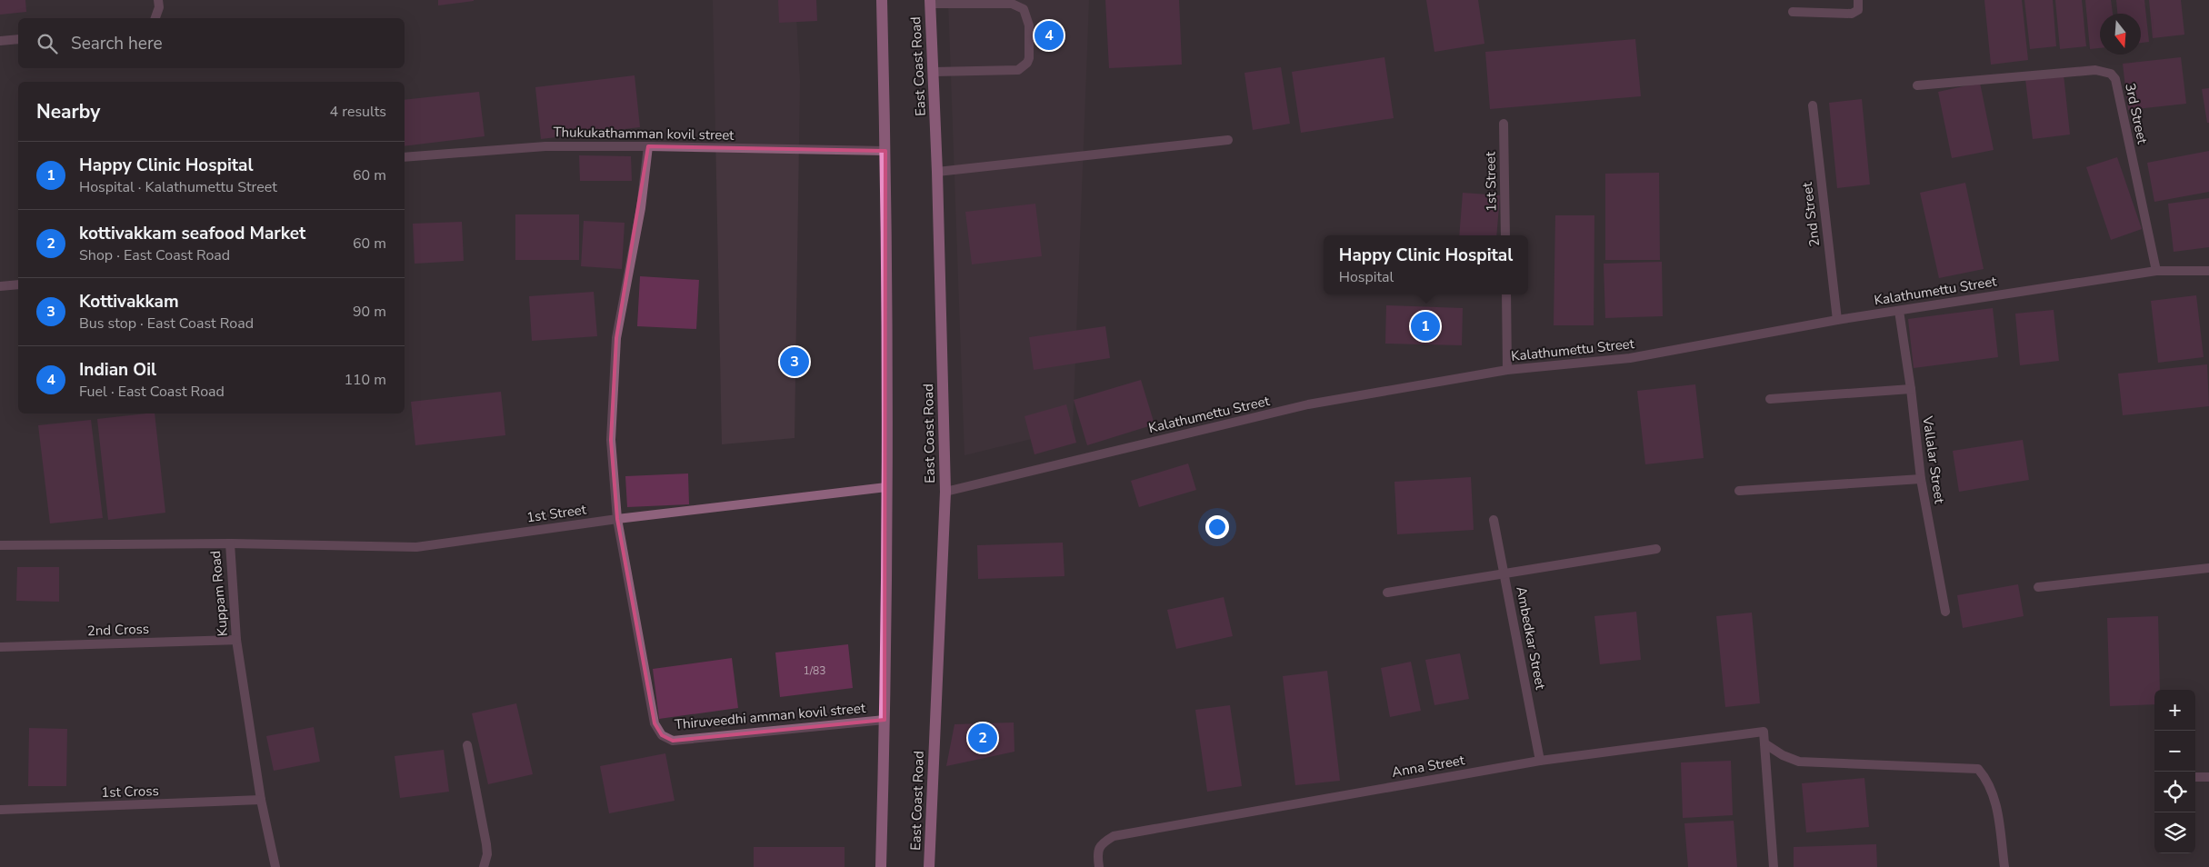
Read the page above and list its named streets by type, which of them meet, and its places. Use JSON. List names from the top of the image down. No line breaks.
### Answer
{"streets":{"main road":["East Coast Road"],"street":["3rd Street","Thukukathamman kovil street","1st Street","2nd Street","Kalathumettu Street","Vallalar Street","Kuppam Road","2nd Cross","Ambedkar Street","Thiruveedhi amman kovil street","Anna Street","1st Cross"]},"crossings":[["East Coast Road","Kalathumettu Street"],["3rd Street","Kalathumettu Street"],["Thukukathamman kovil street","Thiruveedhi amman kovil street"],["1st Street","Kuppam Road"],["1st Street","Thiruveedhi amman kovil street"],["2nd Street","Kalathumettu Street"],["Kalathumettu Street","Vallalar Street"],["Kuppam Road","2nd Cross"],["Kuppam Road","1st Cross"],["Ambedkar Street","Anna Street"]],"house_numbers":["1/83"],"north":"bottom","page":{"search":"Search here","pins":["4","1","3","2"],"heading":["Nearby","4 results"],"list":[{"mark":"1","name":"Happy Clinic Hospital","note":"Hospital · Kalathumettu Street","value":"60 m"},{"mark":"2","name":"kottivakkam seafood Market","note":"Shop · East Coast Road","value":"60 m"},{"mark":"3","name":"Kottivakkam","note":"Bus stop · East Coast Road","value":"90 m"},{"mark":"4","name":"Indian Oil","note":"Fuel · East Coast Road","value":"110 m"}],"popup":["Happy Clinic Hospital","Hospital"],"map_buttons":["+","−"]}}
